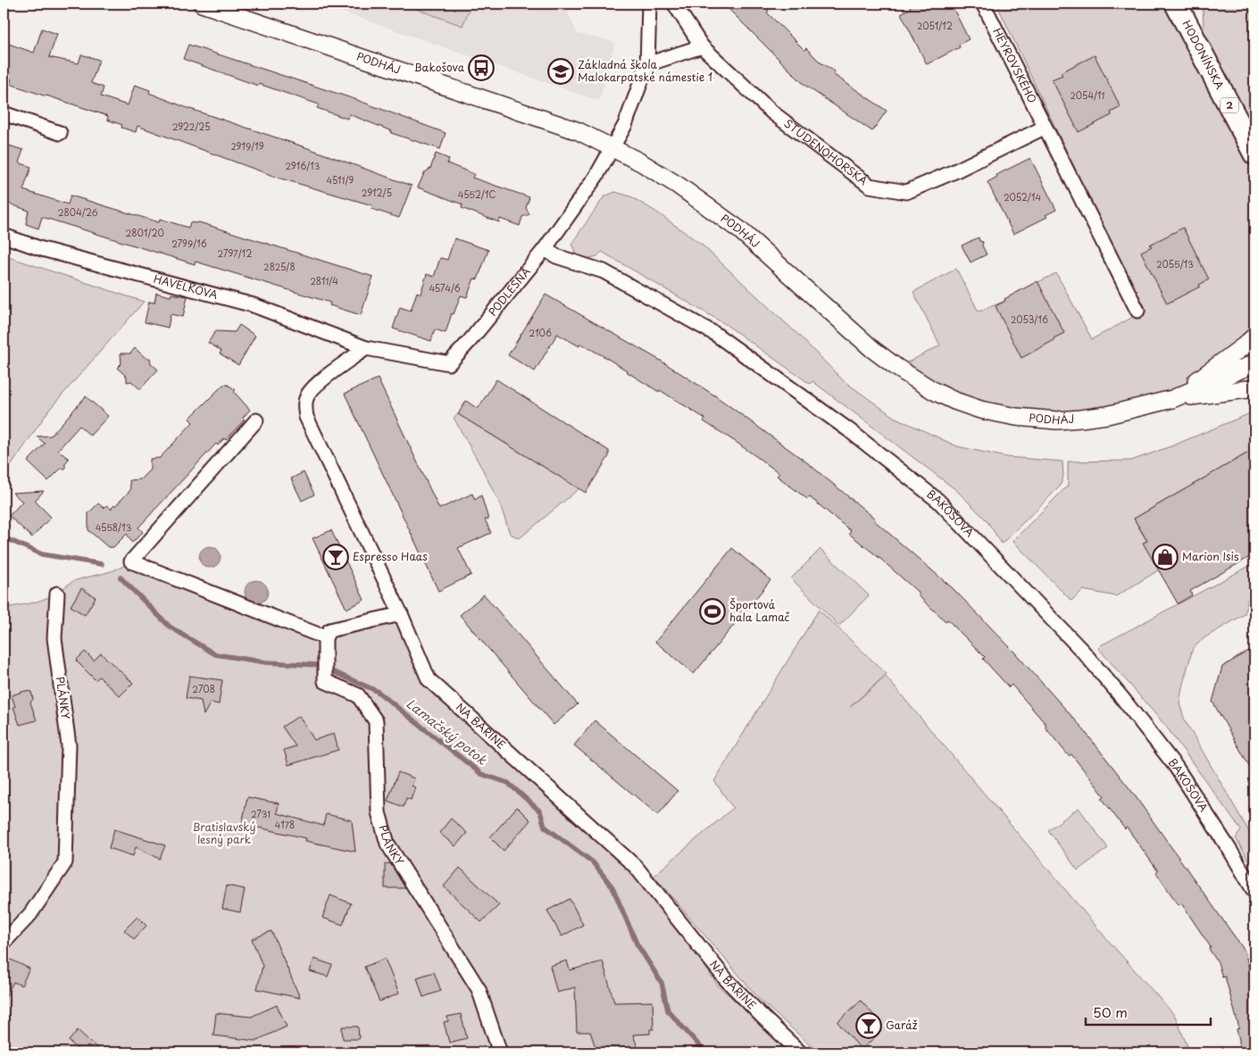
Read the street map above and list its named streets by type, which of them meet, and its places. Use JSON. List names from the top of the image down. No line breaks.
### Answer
{"streets":{"main road":["HODONÍNSKA","2"],"street":["PODHÁJ","HEYROVSKÉHO","STUDENOHORSKÁ","HAVELKOVA","PODLESNÁ","BAKOŠOVA","PLÁNKY","NA BARINE"]},"crossings":[["PODHÁJ","PODLESNÁ"],["HEYROVSKÉHO","STUDENOHORSKÁ"],["HAVELKOVA","PODLESNÁ"],["HAVELKOVA","NA BARINE"],["PODLESNÁ","BAKOŠOVA"],["PODLESNÁ","NA BARINE"]],"water":["Lamačský potok"],"parks":["Bratislavský lesný park"],"places":{"bus stop":["Bakošova"],"school or university":["Základná škola Malokarpatské námestie 1"],"bar":["Espresso Haas","Garáž"],"shop":["Marion Isis"],"sports":["Športová hala Lamač"]},"house_numbers":["2051/12","2054/11","2922/25","2919/19","2916/13","4511/9","2912/5","4552/1C","2052/14","2804/26","2801/20","2799/16","2797/12","2055/13","2825/8","2811/4","4574/6","2053/16","2106","4558/13","2708","2731","4178"],"scale_bar":"50 m"}
